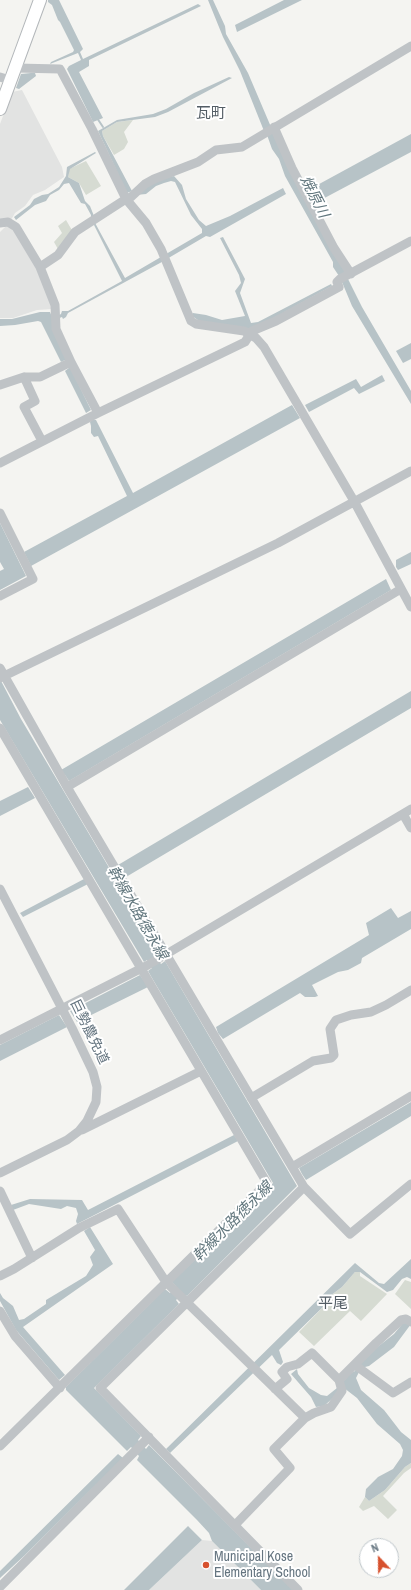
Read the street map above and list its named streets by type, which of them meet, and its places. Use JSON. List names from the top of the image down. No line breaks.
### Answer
{"streets":{"street":["巨勢農免道"]},"districts":["瓦町","平尾"],"water":["焼原川","幹線水路徳永線"],"places":["Municipal Kose Elementary School"],"north":"top"}
